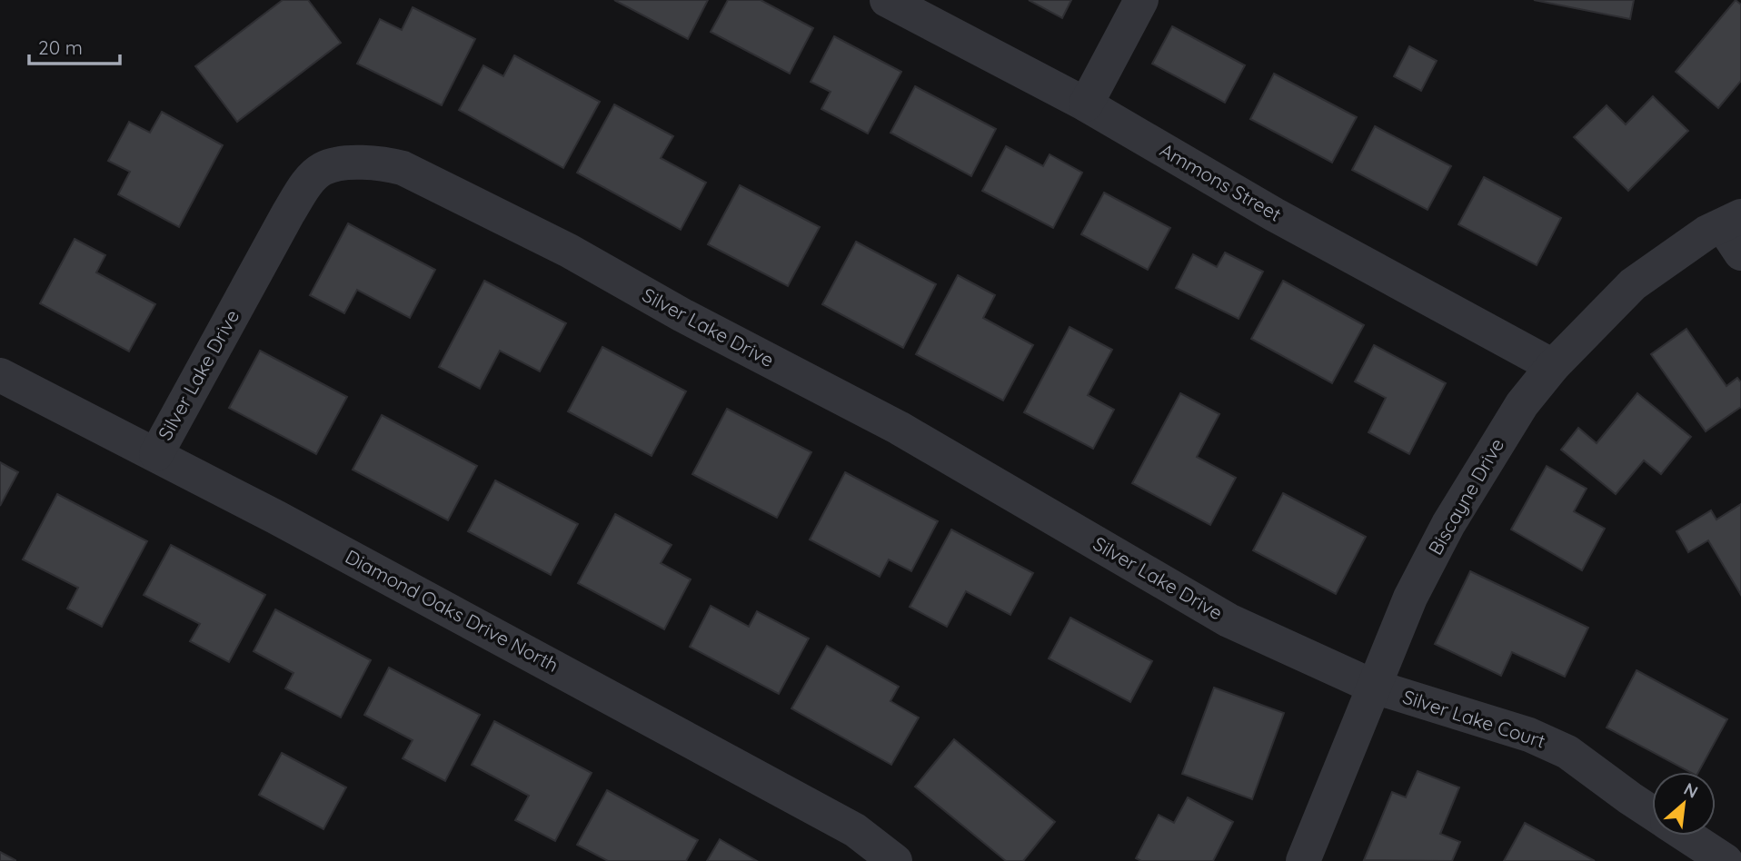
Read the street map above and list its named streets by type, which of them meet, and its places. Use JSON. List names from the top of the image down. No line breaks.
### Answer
{"streets":{"street":["Ammons Street","Silver Lake Drive","Biscayne Drive","Diamond Oaks Drive North","Silver Lake Court"]},"crossings":[["Ammons Street","Biscayne Drive"],["Silver Lake Drive","Biscayne Drive"],["Silver Lake Drive","Diamond Oaks Drive North"],["Silver Lake Drive","Silver Lake Court"],["Biscayne Drive","Silver Lake Court"]],"scale_bar":"20 m","north":"top right"}
